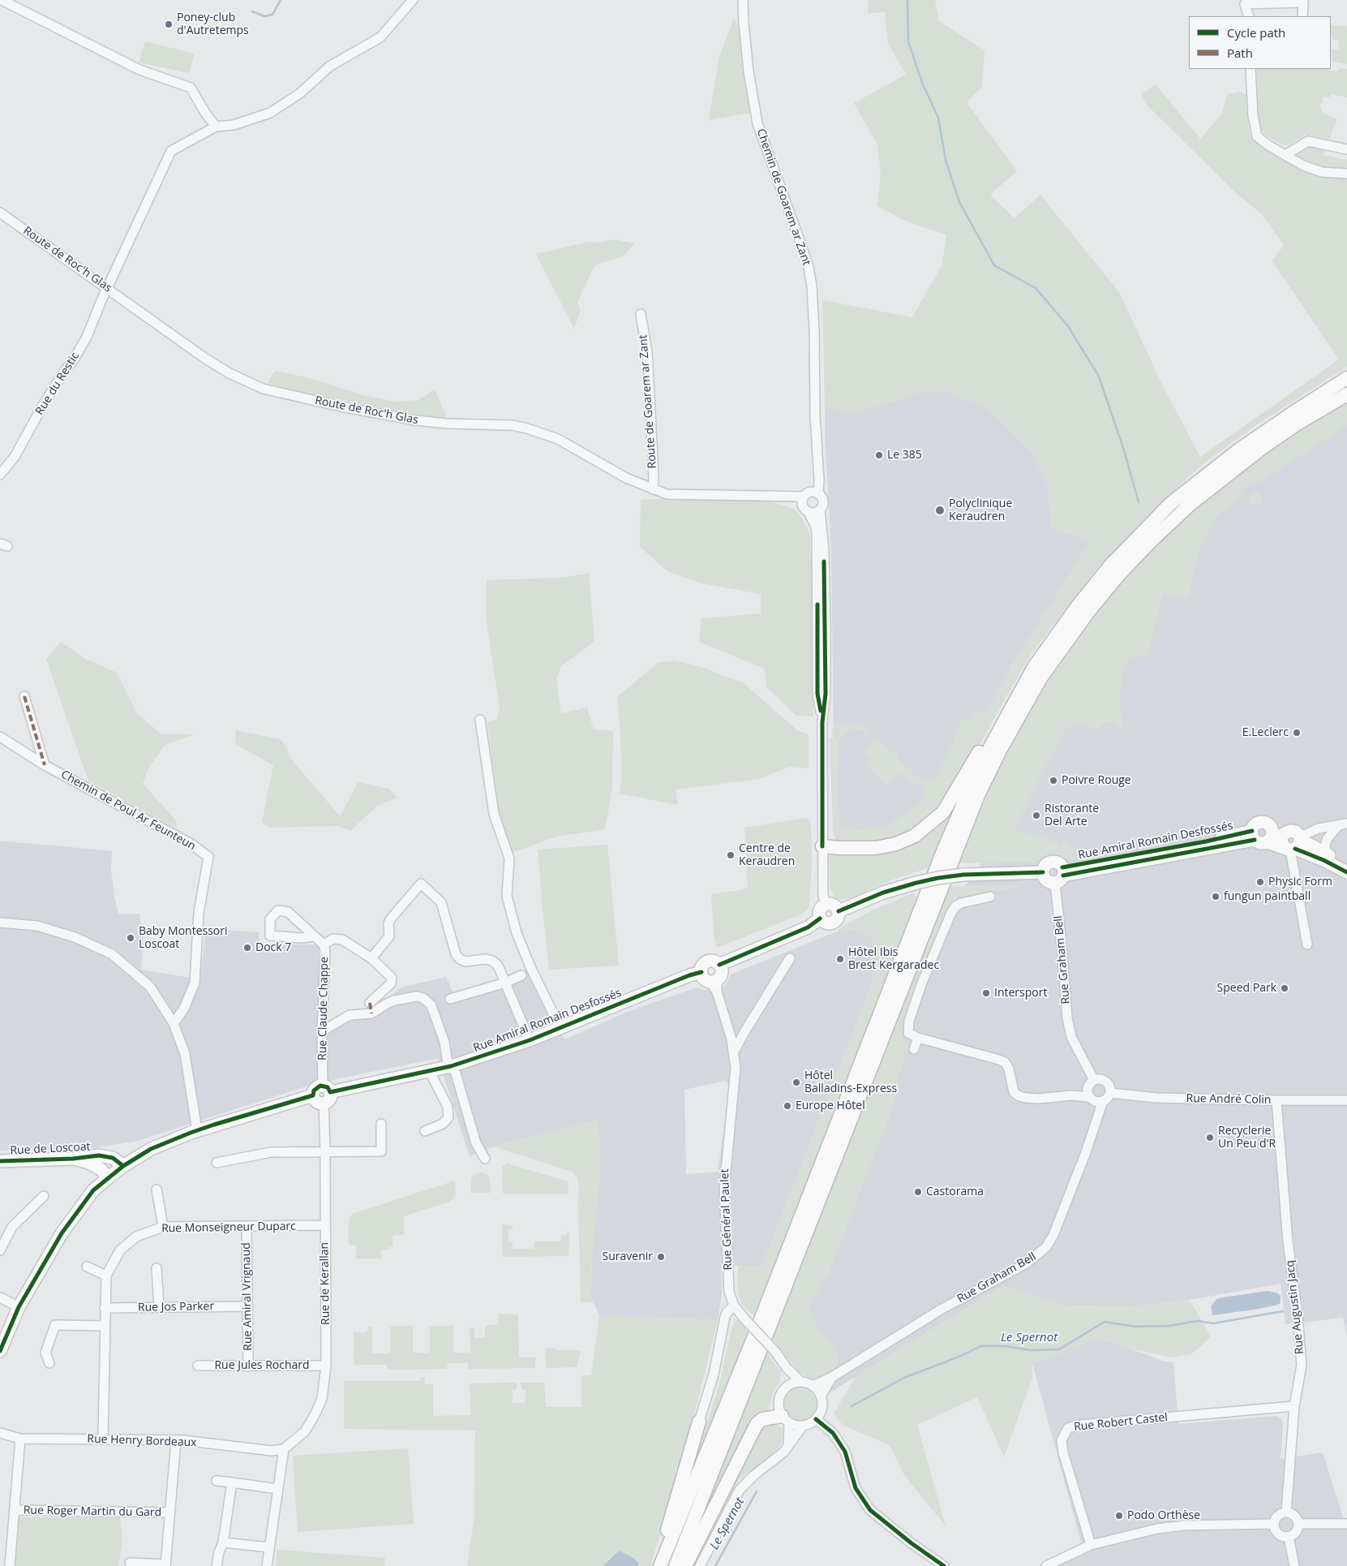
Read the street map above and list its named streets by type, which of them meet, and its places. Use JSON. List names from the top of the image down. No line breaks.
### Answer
{"streets":{"main road":["Rue Amiral Romain Desfossés","Rue de Loscoat"],"street":["Chemin de Goarem ar Zant","Route de Roc'h Glas","Rue du Restic","Route de Goarem ar Zant","Chemin de Poul Ar Feunteun","Rue Graham Bell","Rue Claude Chappe","Rue André Colin","Rue Général Paulet","Rue Monseigneur Duparc","Rue de Kerallan","Rue Amiral Vrignaud","Rue Jos Parker","Rue Augustin Jacq","Rue Jules Rochard","Rue Robert Castel","Rue Henry Bordeaux","Rue Roger Martin du Gard"]},"crossings":[["Chemin de Goarem ar Zant","Route de Roc'h Glas"],["Route de Roc'h Glas","Rue du Restic"],["Route de Roc'h Glas","Route de Goarem ar Zant"],["Rue Amiral Romain Desfossés","Rue Graham Bell"],["Rue Amiral Romain Desfossés","Rue Claude Chappe"],["Rue Amiral Romain Desfossés","Rue Général Paulet"],["Rue Amiral Romain Desfossés","Rue de Kerallan"],["Rue Graham Bell","Rue André Colin"],["Rue Graham Bell","Rue Général Paulet"],["Rue Claude Chappe","Rue de Kerallan"],["Rue André Colin","Rue Augustin Jacq"],["Rue Monseigneur Duparc","Rue de Kerallan"],["Rue Monseigneur Duparc","Rue Amiral Vrignaud"],["Rue Monseigneur Duparc","Rue Jos Parker"],["Rue Monseigneur Duparc","Rue Henry Bordeaux"],["Rue de Kerallan","Rue Jules Rochard"],["Rue de Kerallan","Rue Henry Bordeaux"],["Rue Amiral Vrignaud","Rue Jos Parker"],["Rue Amiral Vrignaud","Rue Jules Rochard"],["Rue Augustin Jacq","Rue Robert Castel"]],"water":["Le Spernot"],"places":["Poney-club d'Autretemps","Le 385","Polyclinique Keraudren","E.Leclerc","Poivre Rouge","Ristorante Del Arte","Centre de Keraudren","Physic Form","fungun paintball","Baby Montessori Loscoat","Dock 7","Hôtel Ibis Brest Kergaradec","Speed Park","Intersport","Hôtel Balladins-Express","Europe Hôtel","Recyclerie Un Peu d'R","Castorama","Suravenir","Podo Orthèse"],"legend":["Cycle path","Path"]}
